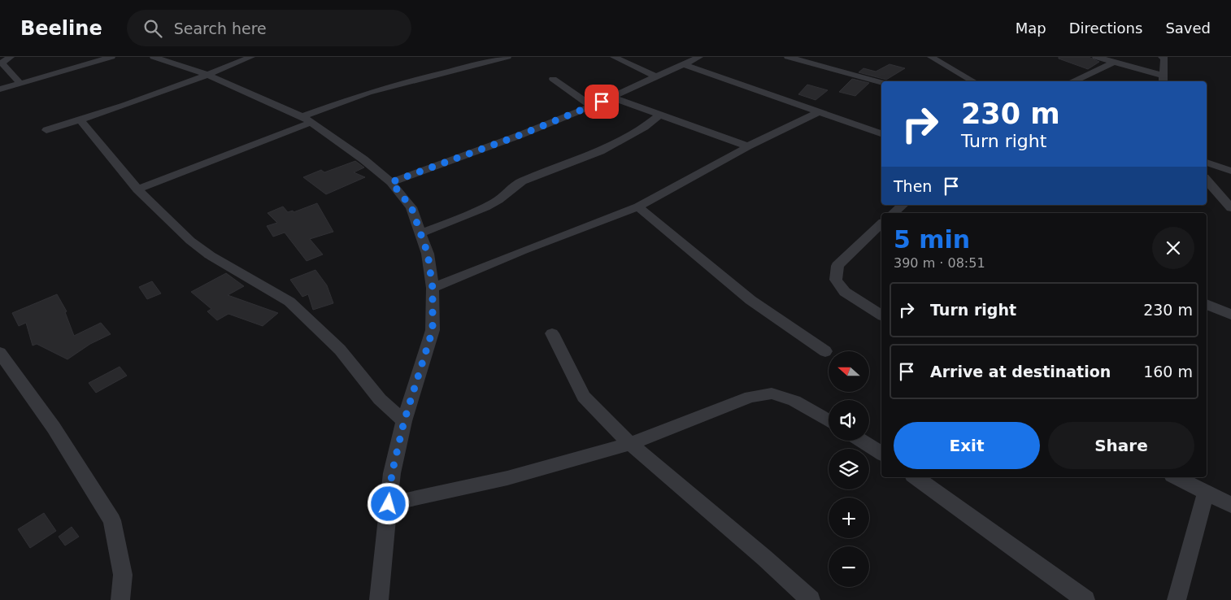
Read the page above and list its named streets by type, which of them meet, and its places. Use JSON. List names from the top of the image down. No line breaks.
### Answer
{"north":"left","page":{"header":"Beeline","search":"Search here","nav":["Map","Directions","Saved"],"turn":["230 m","Turn right"],"then":"Then","heading":["5 min","390 m · 08:51"],"list":[{"name":"Turn right","value":"230 m"},{"name":"Arrive at destination","value":"160 m"}],"map_buttons":["+","−"],"buttons":["Exit","Share"]}}
